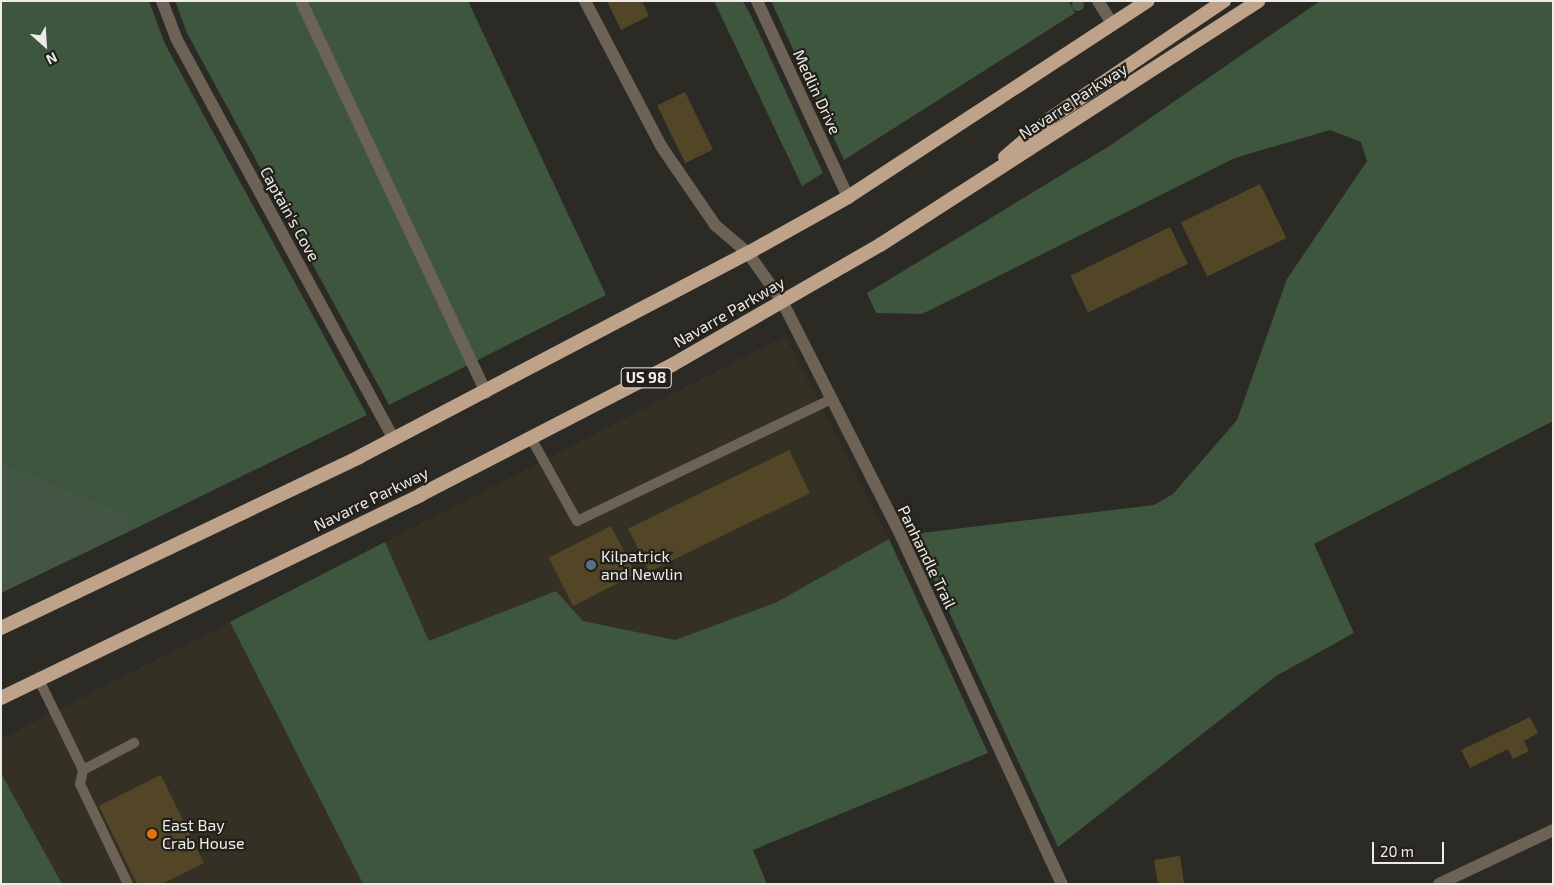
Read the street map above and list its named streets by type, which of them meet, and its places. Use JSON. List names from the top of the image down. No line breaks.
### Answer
{"streets":{"highway":["Navarre Parkway","US 98"],"street":["Medlin Drive","Captain's Cove","Panhandle Trail"]},"crossings":[["Navarre Parkway","Panhandle Trail"]],"places":["Kilpatrick and Newlin","East Bay Crab House"],"scale_bar":"20 m","north":"bottom right"}
